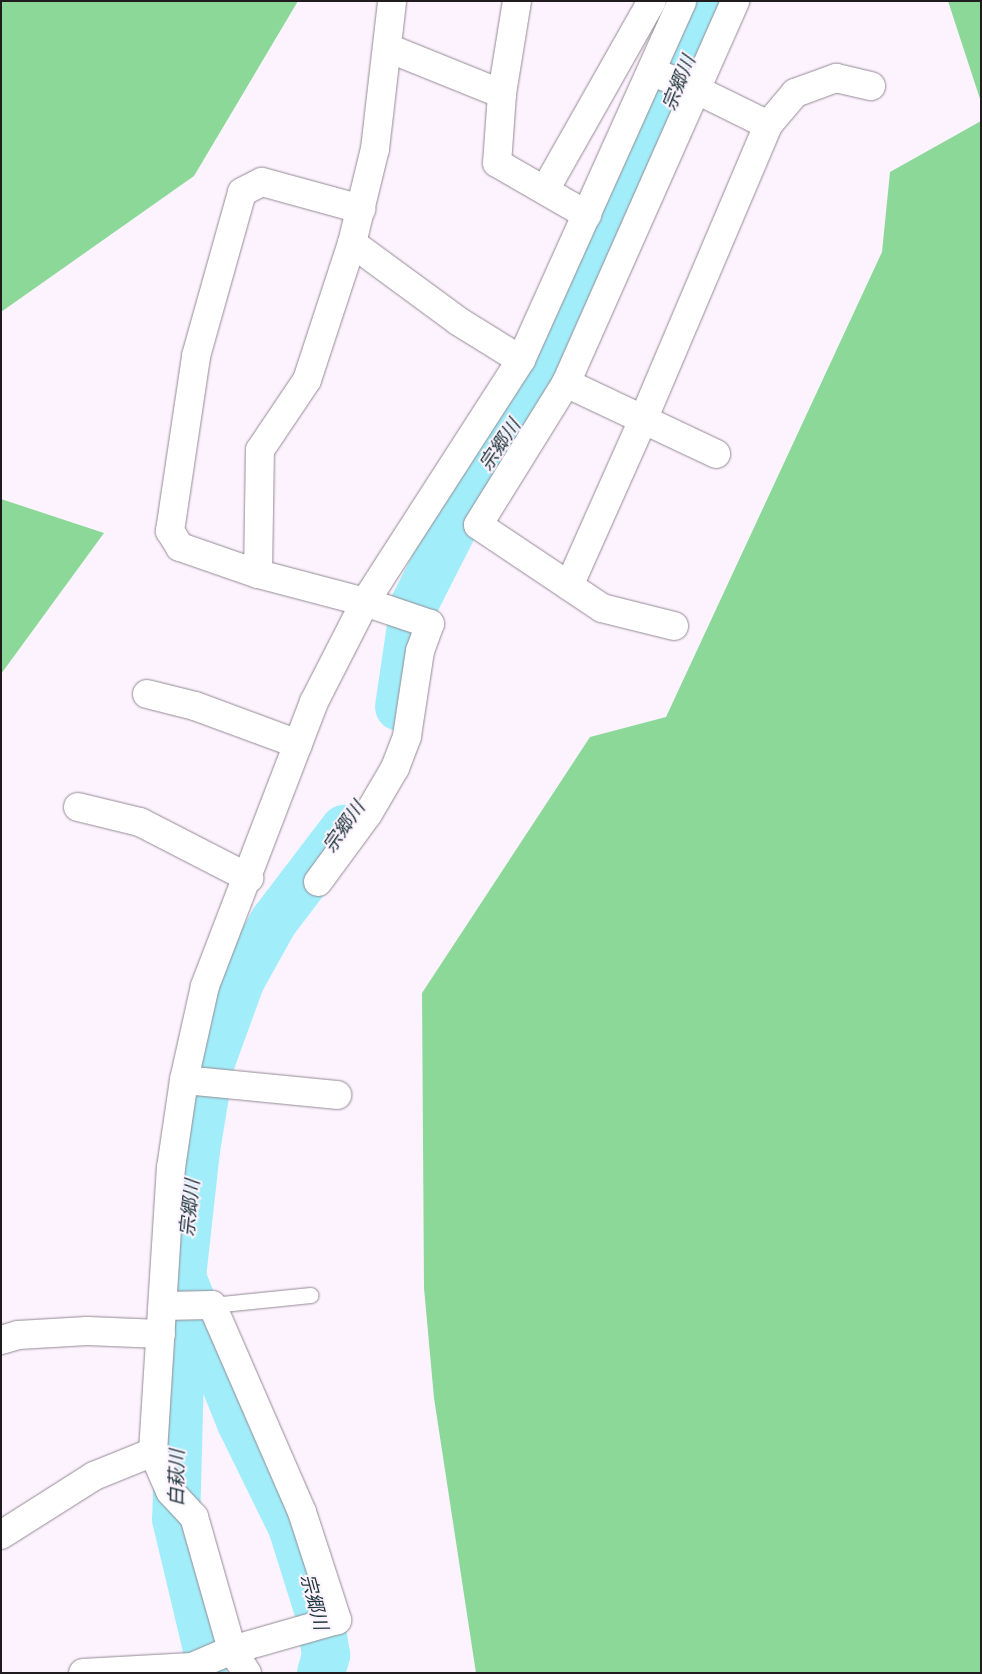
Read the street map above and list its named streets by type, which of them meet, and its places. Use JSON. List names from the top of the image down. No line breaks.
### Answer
{"water":["宗郷川","白萩川"]}
